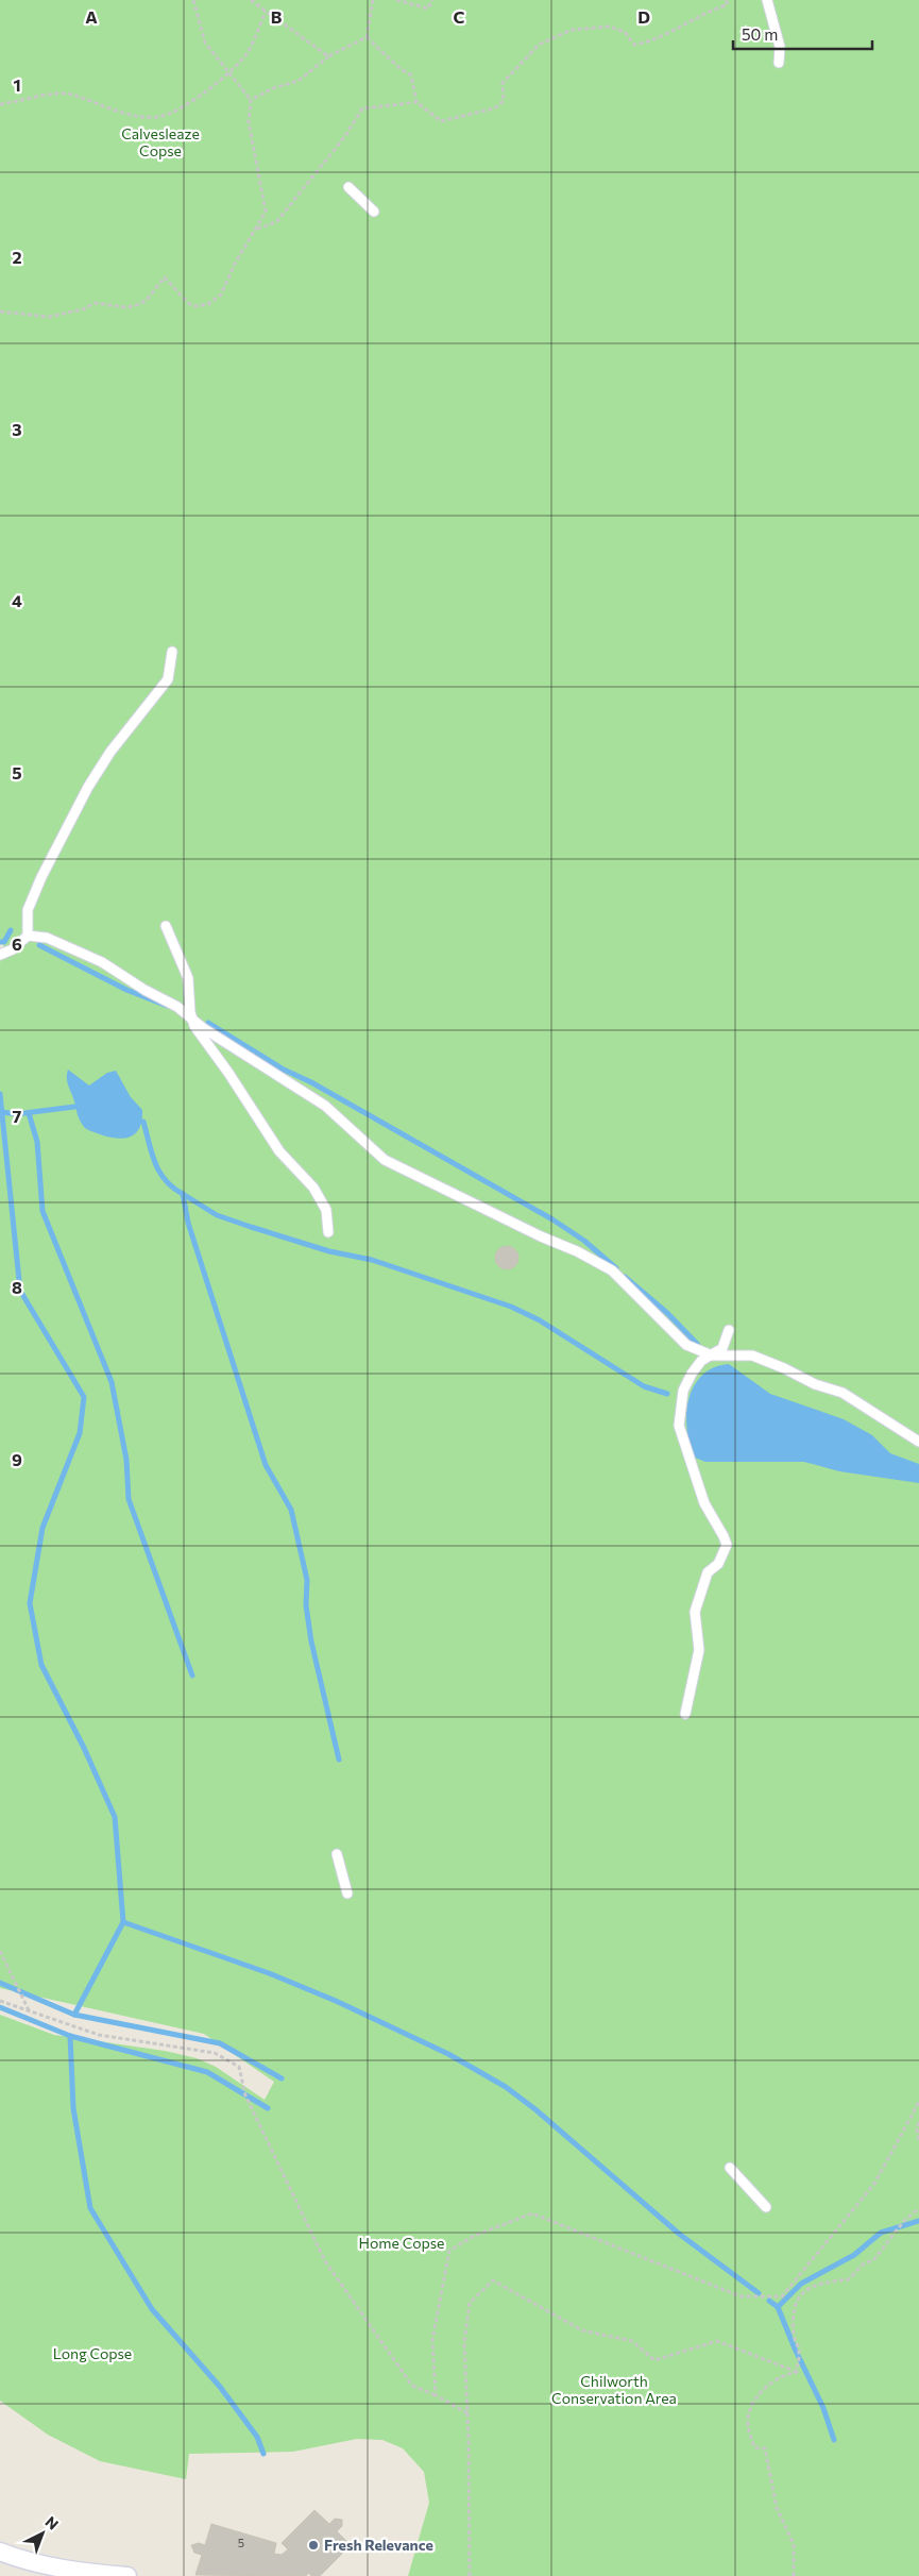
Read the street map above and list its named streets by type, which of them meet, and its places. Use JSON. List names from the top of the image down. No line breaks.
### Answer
{"parks":["Calvesleaze Copse","Home Copse","Long Copse","Chilworth Conservation Area"],"places":["Fresh Relevance"],"house_numbers":["5"],"scale_bar":"50 m","north":"top right","grid":{"columns":["A","B","C","D"],"rows":["1","2","3","4","5","6","7","8","9"]}}
